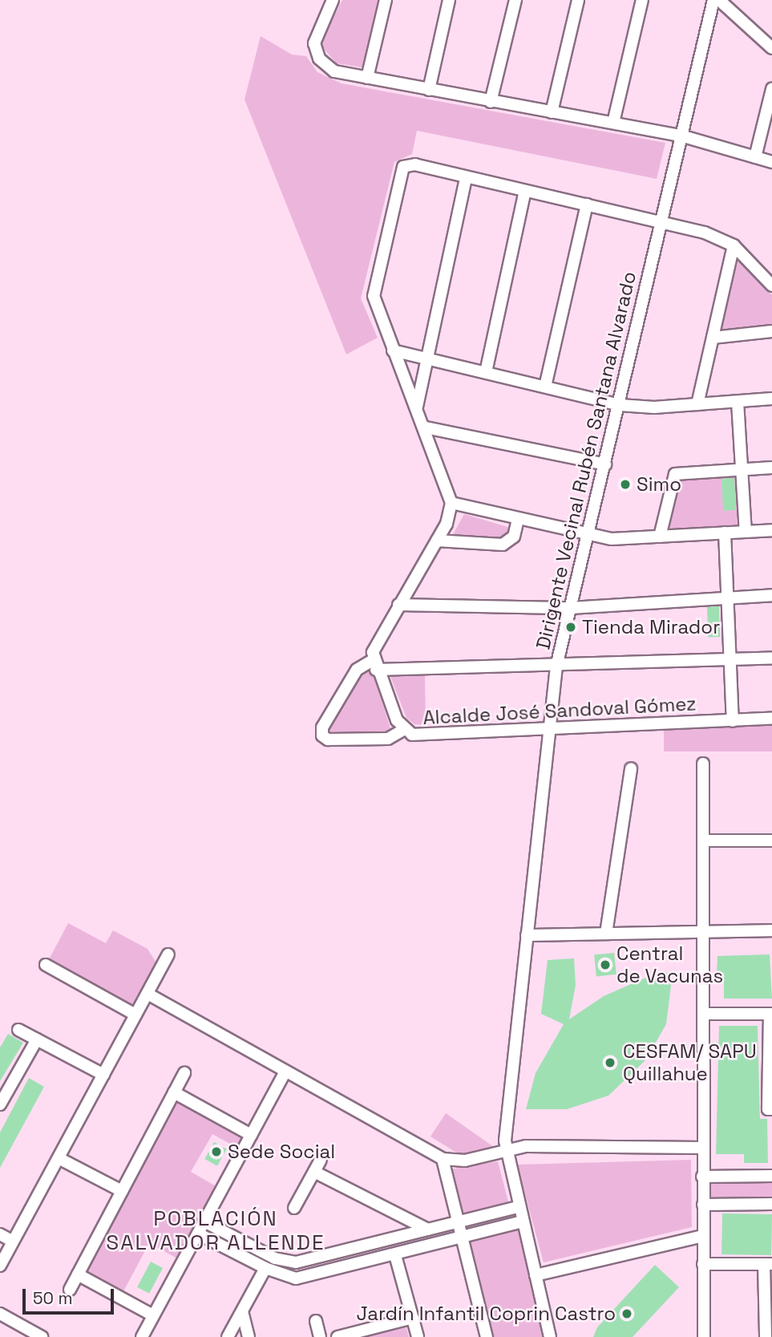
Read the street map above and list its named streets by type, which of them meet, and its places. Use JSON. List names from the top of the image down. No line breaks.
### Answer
{"streets":{"street":["Dirigente Vecinal Rubén Santana Alvarado","Alcalde José Sandoval Gómez"]},"crossings":[["Dirigente Vecinal Rubén Santana Alvarado","Alcalde José Sandoval Gómez"]],"districts":["POBLACIÓN SALVADOR ALLENDE"],"places":["Simo","Tienda Mirador","Central de Vacunas","CESFAM/ SAPU Quillahue","Sede Social","Jardín Infantil Coprin Castro"],"scale_bar":"50 m"}
